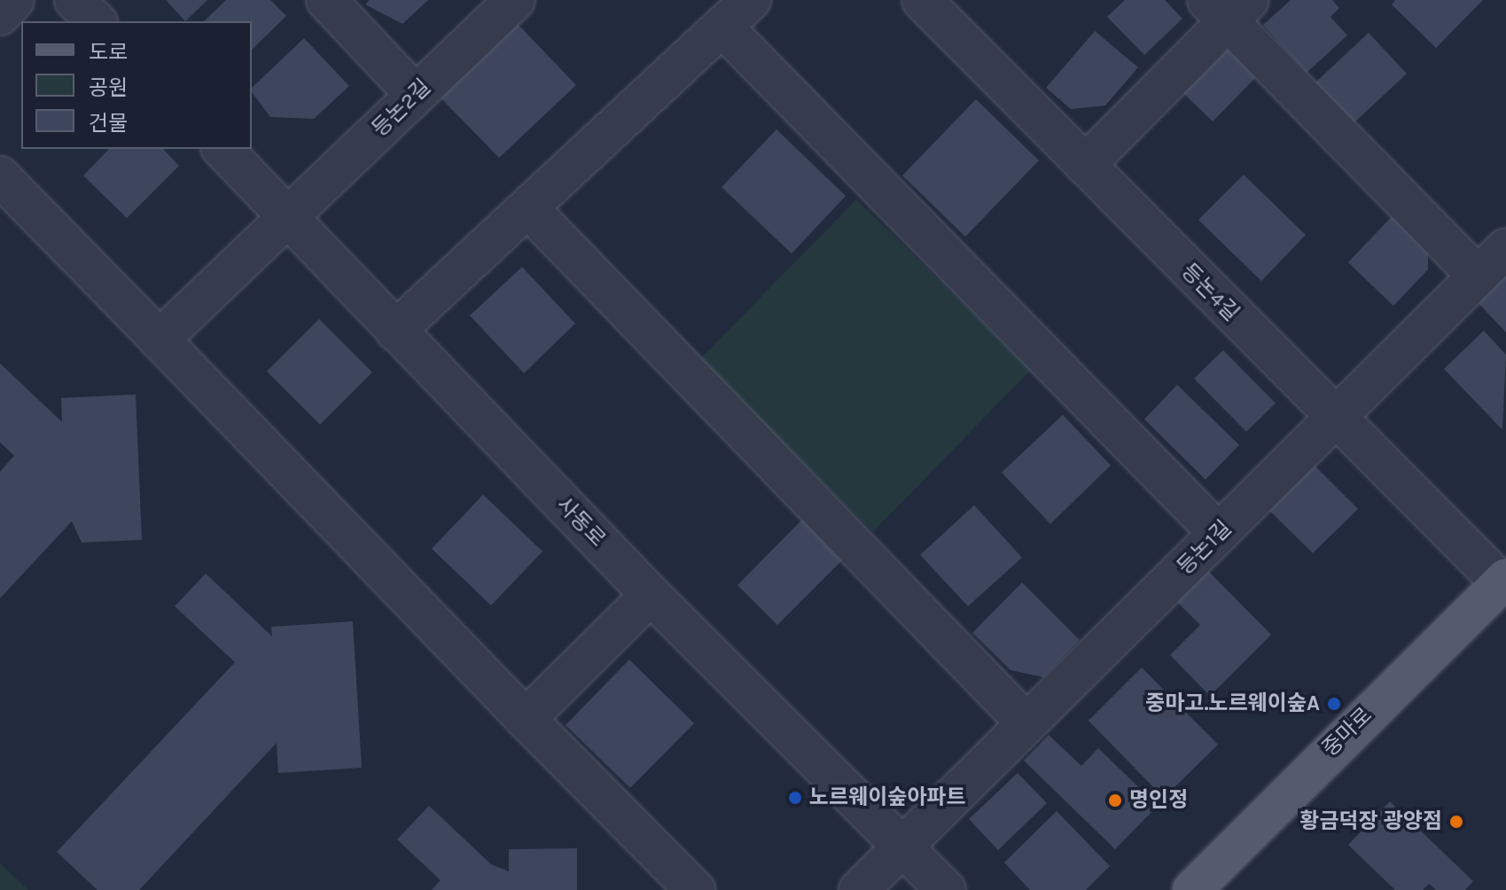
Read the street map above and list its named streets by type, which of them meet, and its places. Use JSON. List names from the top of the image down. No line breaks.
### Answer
{"streets":{"main road":["중마로"],"street":["등논2길","등논4길","사동로","등논1길"]},"crossings":[["등논2길","사동로"],["등논4길","등논1길"],["등논4길","중마로"],["사동로","등논1길"]],"places":["중마고.노르웨이숲A","노르웨이숲아파트","명인정","황금덕장 광양점"],"legend":["도로","공원","건물"]}
